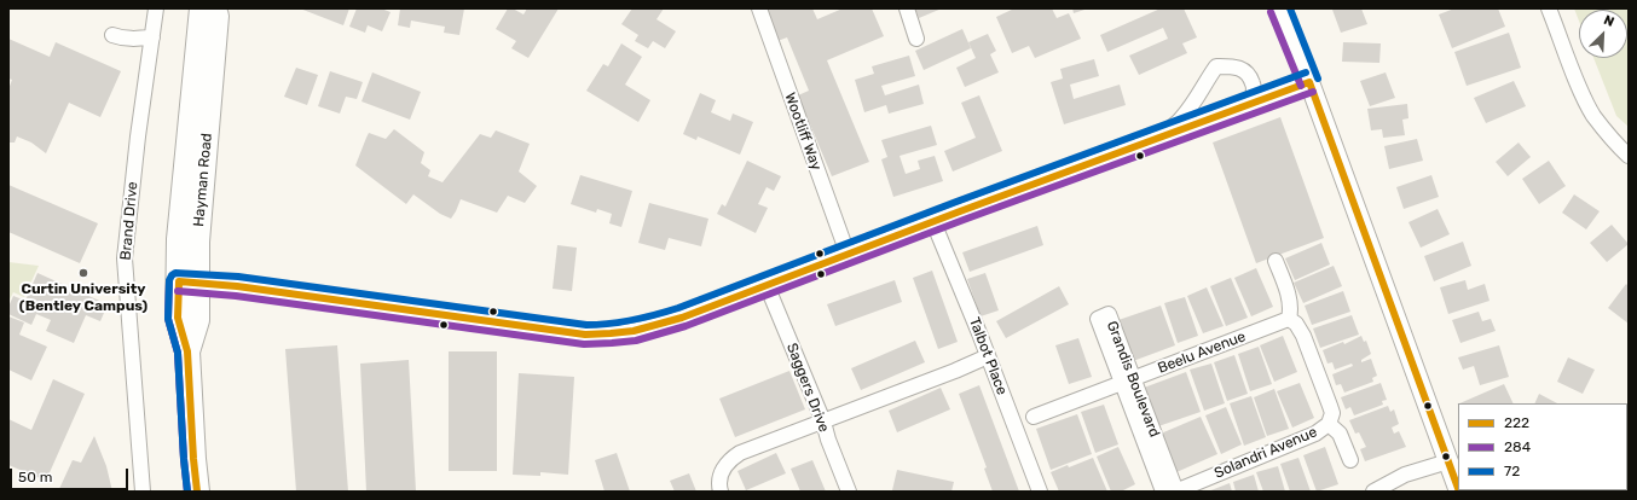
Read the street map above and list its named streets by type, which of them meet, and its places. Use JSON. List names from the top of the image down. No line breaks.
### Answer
{"streets":{"main road":["Hayman Road"],"street":["Wootliff Way","Brand Drive","Beelu Avenue","Talbot Place","Grandis Boulevard","Saggers Drive","Solandri Avenue"]},"crossings":[["Beelu Avenue","Grandis Boulevard"],["Grandis Boulevard","Solandri Avenue"]],"places":["Curtin University (Bentley Campus)"],"lines":["transit line 72","transit line 284","transit line 222"],"legend":["222","284","72"],"scale_bar":"50 m","north":"top right"}
